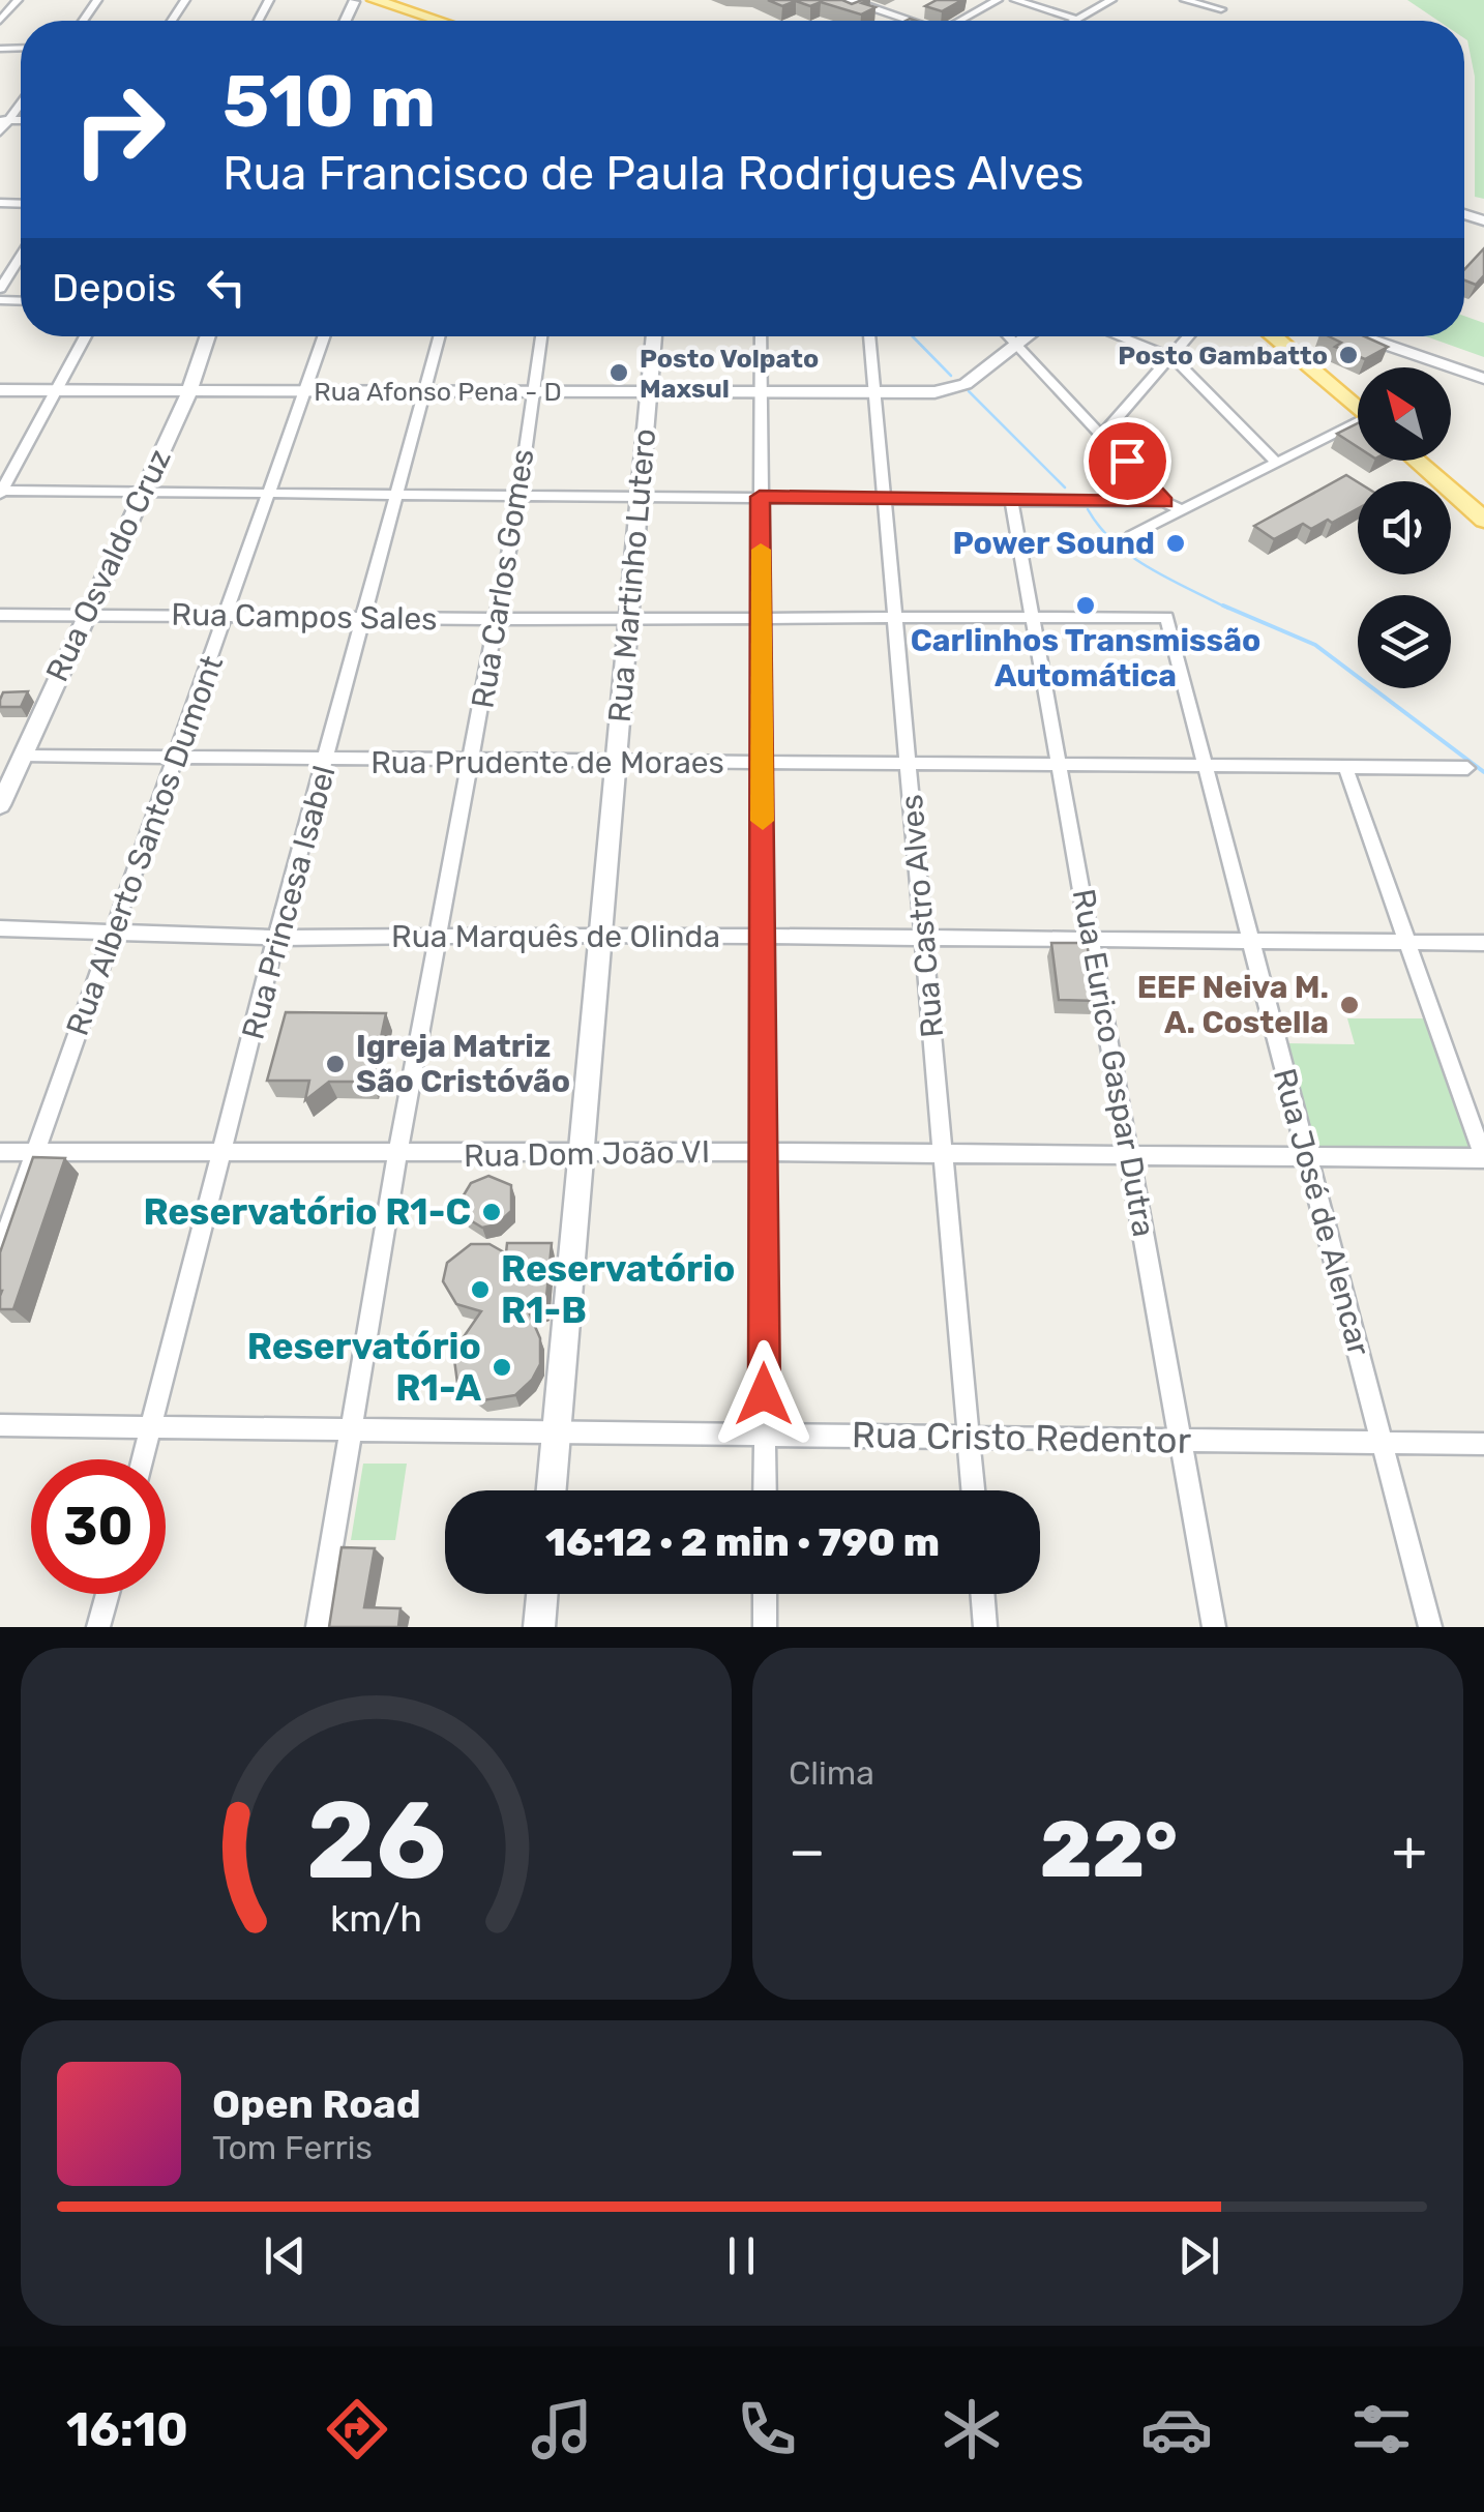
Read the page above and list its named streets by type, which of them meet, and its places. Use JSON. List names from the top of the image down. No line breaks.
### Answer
{"streets":{"street":["Rua Afonso Pena - D","Rua Osvaldo Cruz","Rua Martinho Lutero","Rua Carlos Gomes","Rua Campos Sales","Rua Prudente de Moraes","Rua Alberto Santos Dumont","Rua Princesa Isabel","Rua Castro Alves","Rua Marquês de Olinda","Rua Eurico Gaspar Dutra","Rua Dom João VI","Rua José de Alencar","Rua Cristo Redentor"]},"crossings":[["Rua Afonso Pena - D","Rua Osvaldo Cruz"],["Rua Afonso Pena - D","Rua Martinho Lutero"],["Rua Afonso Pena - D","Rua Carlos Gomes"],["Rua Afonso Pena - D","Rua Alberto Santos Dumont"],["Rua Afonso Pena - D","Rua Princesa Isabel"],["Rua Afonso Pena - D","Rua Castro Alves"],["Rua Osvaldo Cruz","Rua Campos Sales"],["Rua Osvaldo Cruz","Rua Prudente de Moraes"],["Rua Martinho Lutero","Rua Campos Sales"],["Rua Martinho Lutero","Rua Prudente de Moraes"],["Rua Martinho Lutero","Rua Marquês de Olinda"],["Rua Martinho Lutero","Rua Dom João VI"],["Rua Martinho Lutero","Rua Cristo Redentor"],["Rua Carlos Gomes","Rua Campos Sales"],["Rua Carlos Gomes","Rua Prudente de Moraes"],["Rua Carlos Gomes","Rua Marquês de Olinda"],["Rua Carlos Gomes","Rua Dom João VI"],["Rua Carlos Gomes","Rua Cristo Redentor"],["Rua Campos Sales","Rua Alberto Santos Dumont"],["Rua Campos Sales","Rua Princesa Isabel"],["Rua Campos Sales","Rua Castro Alves"],["Rua Campos Sales","Rua Eurico Gaspar Dutra"],["Rua Campos Sales","Rua José de Alencar"],["Rua Prudente de Moraes","Rua Alberto Santos Dumont"],["Rua Prudente de Moraes","Rua Princesa Isabel"],["Rua Prudente de Moraes","Rua Castro Alves"],["Rua Prudente de Moraes","Rua Eurico Gaspar Dutra"],["Rua Prudente de Moraes","Rua José de Alencar"],["Rua Alberto Santos Dumont","Rua Marquês de Olinda"],["Rua Alberto Santos Dumont","Rua Dom João VI"],["Rua Princesa Isabel","Rua Marquês de Olinda"],["Rua Princesa Isabel","Rua Dom João VI"],["Rua Princesa Isabel","Rua Cristo Redentor"],["Rua Castro Alves","Rua Marquês de Olinda"],["Rua Castro Alves","Rua Dom João VI"],["Rua Castro Alves","Rua Cristo Redentor"],["Rua Marquês de Olinda","Rua Eurico Gaspar Dutra"],["Rua Marquês de Olinda","Rua José de Alencar"],["Rua Eurico Gaspar Dutra","Rua Dom João VI"],["Rua Eurico Gaspar Dutra","Rua Cristo Redentor"],["Rua Dom João VI","Rua José de Alencar"],["Rua José de Alencar","Rua Cristo Redentor"]],"places":["Posto Gambatto","Posto Volpato Maxsul","Power Sound","Carlinhos Transmissão Automática","EEF Neiva M. A. Costella","Igreja Matriz São Cristóvão","Reservatório R1-C","Reservatório R1-B","Reservatório R1-A"],"north":"top left","page":{"turn":["510 m","Rua Francisco de Paula Rodrigues Alves"],"then":"Depois","limit":"30","trip":"16:12 · 2 min · 790 m","tile":"Clima","heat":["−","22°","+"],"song":["Open Road","Tom Ferris"],"tabs":"16:10","gauge":["26","km/h"]}}
